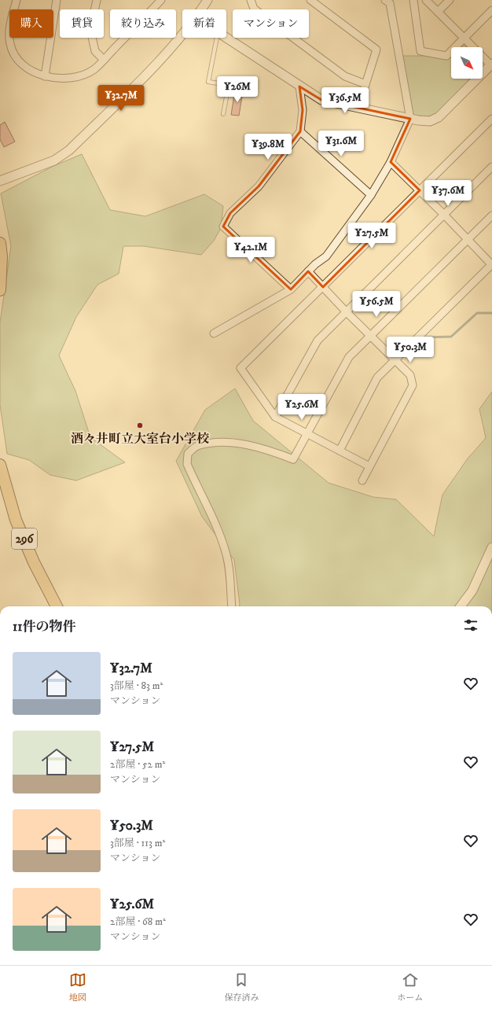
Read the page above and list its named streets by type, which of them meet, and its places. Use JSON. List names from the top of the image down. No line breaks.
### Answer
{"streets":{"main road":["296"]},"places":["酒々井町立大室台小学校"],"north":"bottom right","page":{"chip":["購入","賃貸","絞り込み","新着","マンション"],"price":["¥26M","¥32.7M","¥36.5M","¥31.6M","¥39.8M","¥37.6M","¥27.5M","¥42.1M","¥56.5M","¥50.3M","¥25.6M"],"heading":"11件の物件","list":[{"name":"¥32.7M","note":"3部屋 · 83 m² · マンション"},{"name":"¥27.5M","note":"2部屋 · 52 m² · マンション"},{"name":"¥50.3M","note":"3部屋 · 113 m² · マンション"},{"name":"¥25.6M","note":"2部屋 · 68 m² · マンション"}],"tabs":["地図","保存済み","ホーム"]}}
